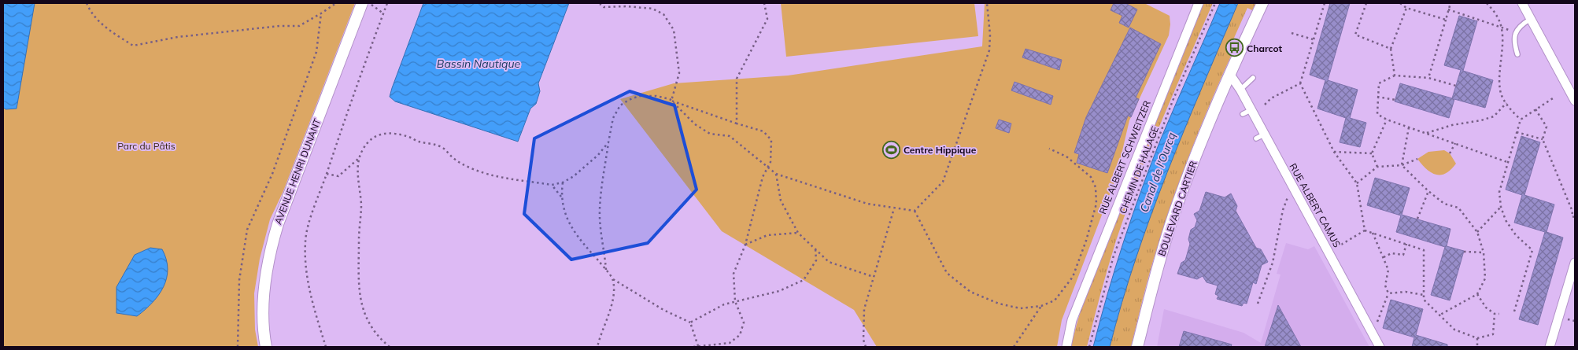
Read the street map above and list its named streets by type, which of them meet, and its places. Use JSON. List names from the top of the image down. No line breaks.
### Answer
{"streets":{"street":["RUE ALBERT SCHWEITZER","AVENUE HENRI DUNANT","RUE ALBERT CAMUS","BOULEVARD CARTIER"],"path":["CHEMIN DE HALAGE"]},"crossings":[["RUE ALBERT CAMUS","BOULEVARD CARTIER"]],"water":["Bassin Nautique","Canal de l'Ourcq"],"parks":["Parc du Pâtis"],"places":{"bus stop":["Charcot"],"sports":["Centre Hippique"]}}
